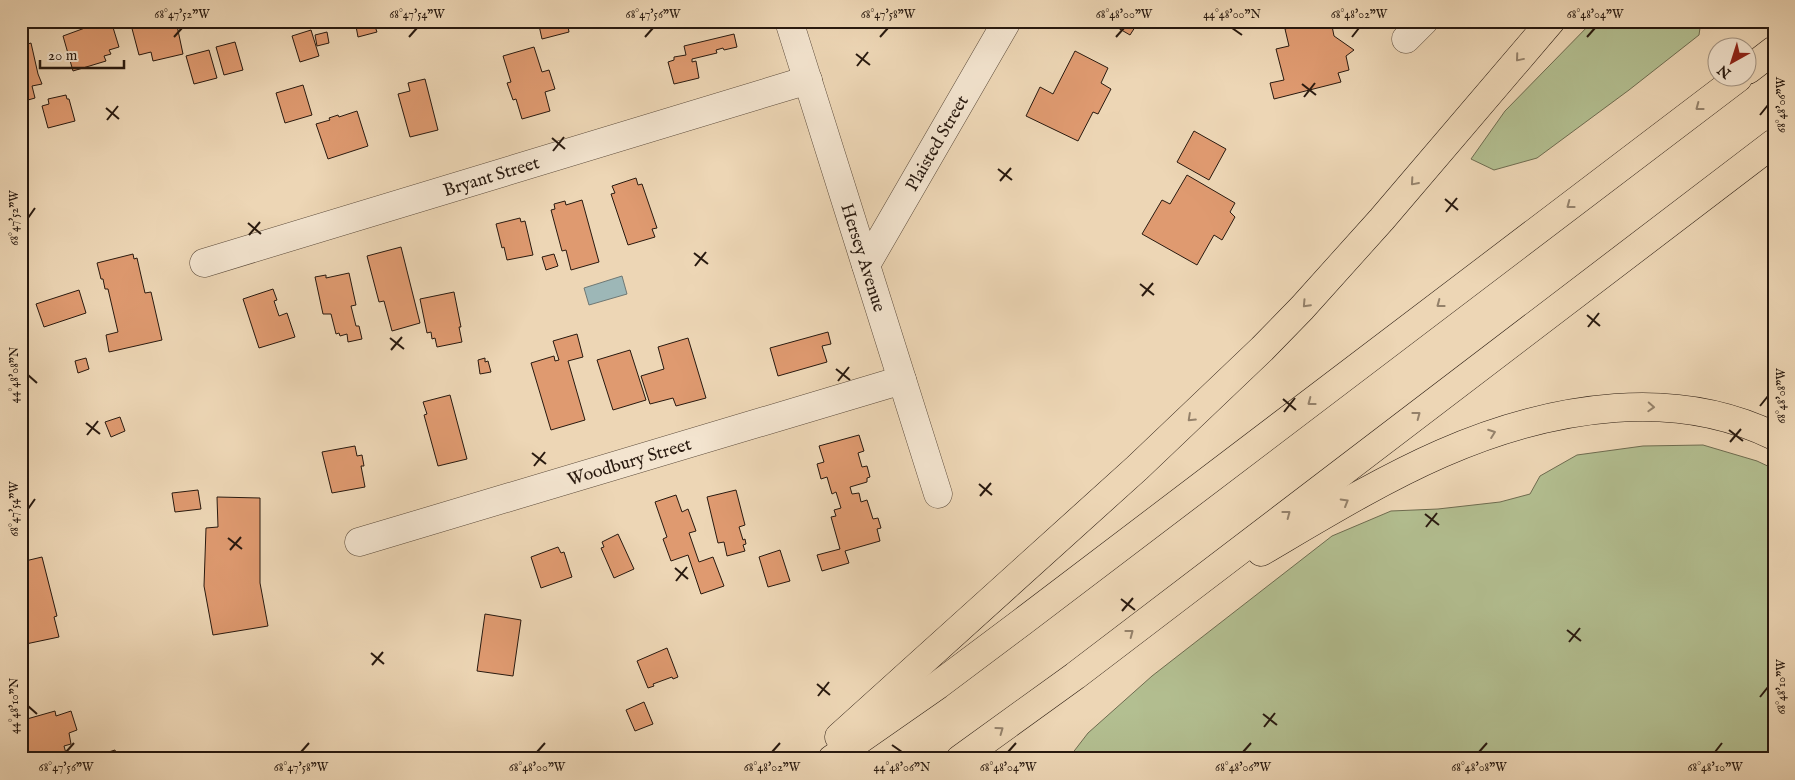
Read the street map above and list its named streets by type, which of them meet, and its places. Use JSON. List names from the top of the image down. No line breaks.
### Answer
{"streets":{"street":["Plaisted Street","Bryant Street","Hersey Avenue","Woodbury Street"]},"crossings":[["Plaisted Street","Hersey Avenue"],["Bryant Street","Hersey Avenue"],["Hersey Avenue","Woodbury Street"]],"scale_bar":"20 m","north":"bottom left","coordinates":["68°47'52\"W","68°47'54\"W","68°47'56\"W","68°47'58\"W","68°48'00\"W","44°48'00\"N","68°48'02\"W","68°48'04\"W","68°48'06\"W","44°48'08\"N","68°48'08\"W","68°48'10\"W","44°48'10\"N","44°48'06\"N"]}
